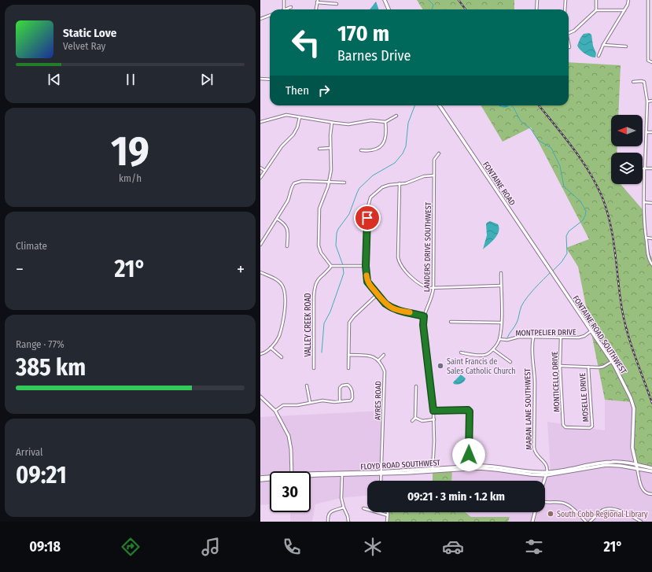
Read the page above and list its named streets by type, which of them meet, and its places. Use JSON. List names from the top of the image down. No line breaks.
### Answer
{"streets":{"main road":["FONTAINE ROAD","FONTAINE ROAD SOUTHWEST","FLOYD ROAD SOUTHWEST"],"street":["LANDERS DRIVE SOUTHWEST","VALLEY CREEK ROAD","MONTPELIER DRIVE","MONTICELLO DRIVE","MOSELLE DRIVE","AYRES ROAD","MARAN LANE SOUTHWEST"]},"crossings":[["FONTAINE ROAD","FONTAINE ROAD SOUTHWEST"],["LANDERS DRIVE SOUTHWEST","FLOYD ROAD SOUTHWEST"],["MONTPELIER DRIVE","FONTAINE ROAD SOUTHWEST"],["MONTPELIER DRIVE","MONTICELLO DRIVE"],["MONTPELIER DRIVE","MARAN LANE SOUTHWEST"],["FONTAINE ROAD SOUTHWEST","FLOYD ROAD SOUTHWEST"],["MONTICELLO DRIVE","MOSELLE DRIVE"],["AYRES ROAD","FLOYD ROAD SOUTHWEST"],["MARAN LANE SOUTHWEST","FLOYD ROAD SOUTHWEST"]],"places":["Saint Francis de Sales Catholic Church","South Cobb Regional Library"],"north":"left","page":{"turn":["170 m","Barnes Drive"],"song":["Static Love","Velvet Ray"],"then":"Then","tile":[["19","km/h"],"Climate",["Range · 77%","385 km"],["Arrival","09:21"]],"heat":["−","21°","+"],"limit":"30","trip":"09:21 · 3 min · 1.2 km","tabs":["09:18","21°"]}}
